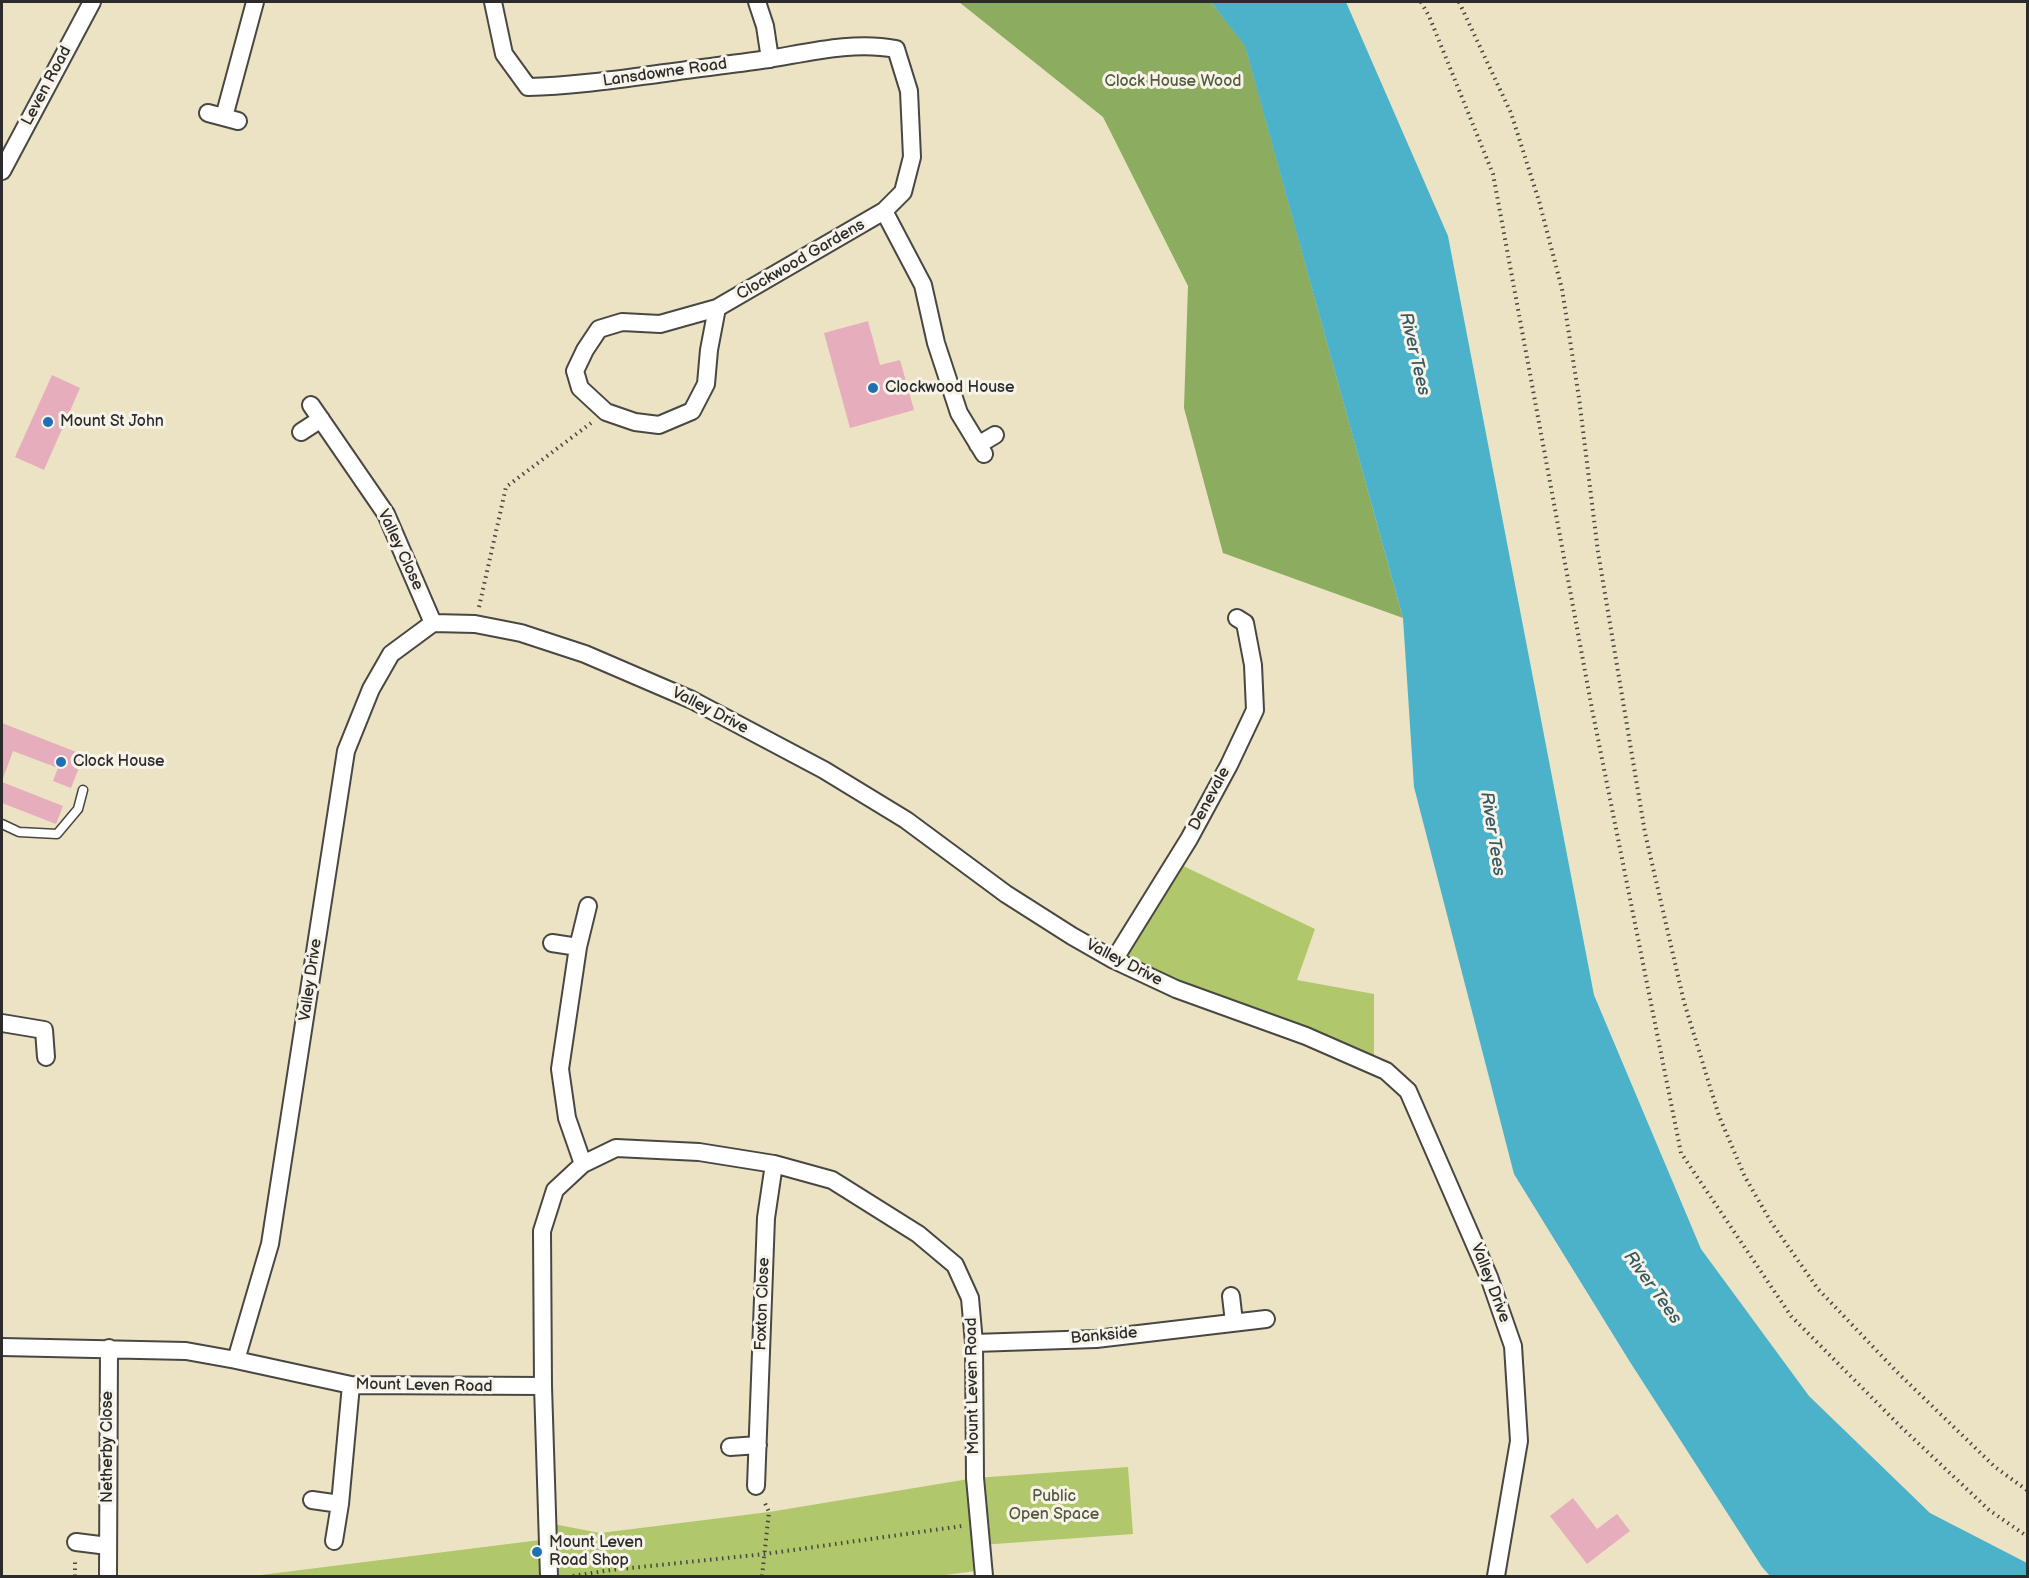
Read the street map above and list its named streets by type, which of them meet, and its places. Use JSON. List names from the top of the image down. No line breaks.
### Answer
{"streets":{"street":["Lansdowne Road","Leven Road","Clockwood Gardens","Valley Close","Valley Drive","Denevale","Foxton Close","Bankside","Mount Leven Road","Netherby Close"]},"crossings":[["Lansdowne Road","Clockwood Gardens"],["Valley Close","Valley Drive"],["Valley Drive","Denevale"],["Valley Drive","Mount Leven Road"],["Foxton Close","Mount Leven Road"],["Bankside","Mount Leven Road"]],"water":["River Tees"],"parks":["Clock House Wood","Public Open Space"],"places":["Clockwood House","Mount St John","Clock House","Mount Leven Road Shop"]}
